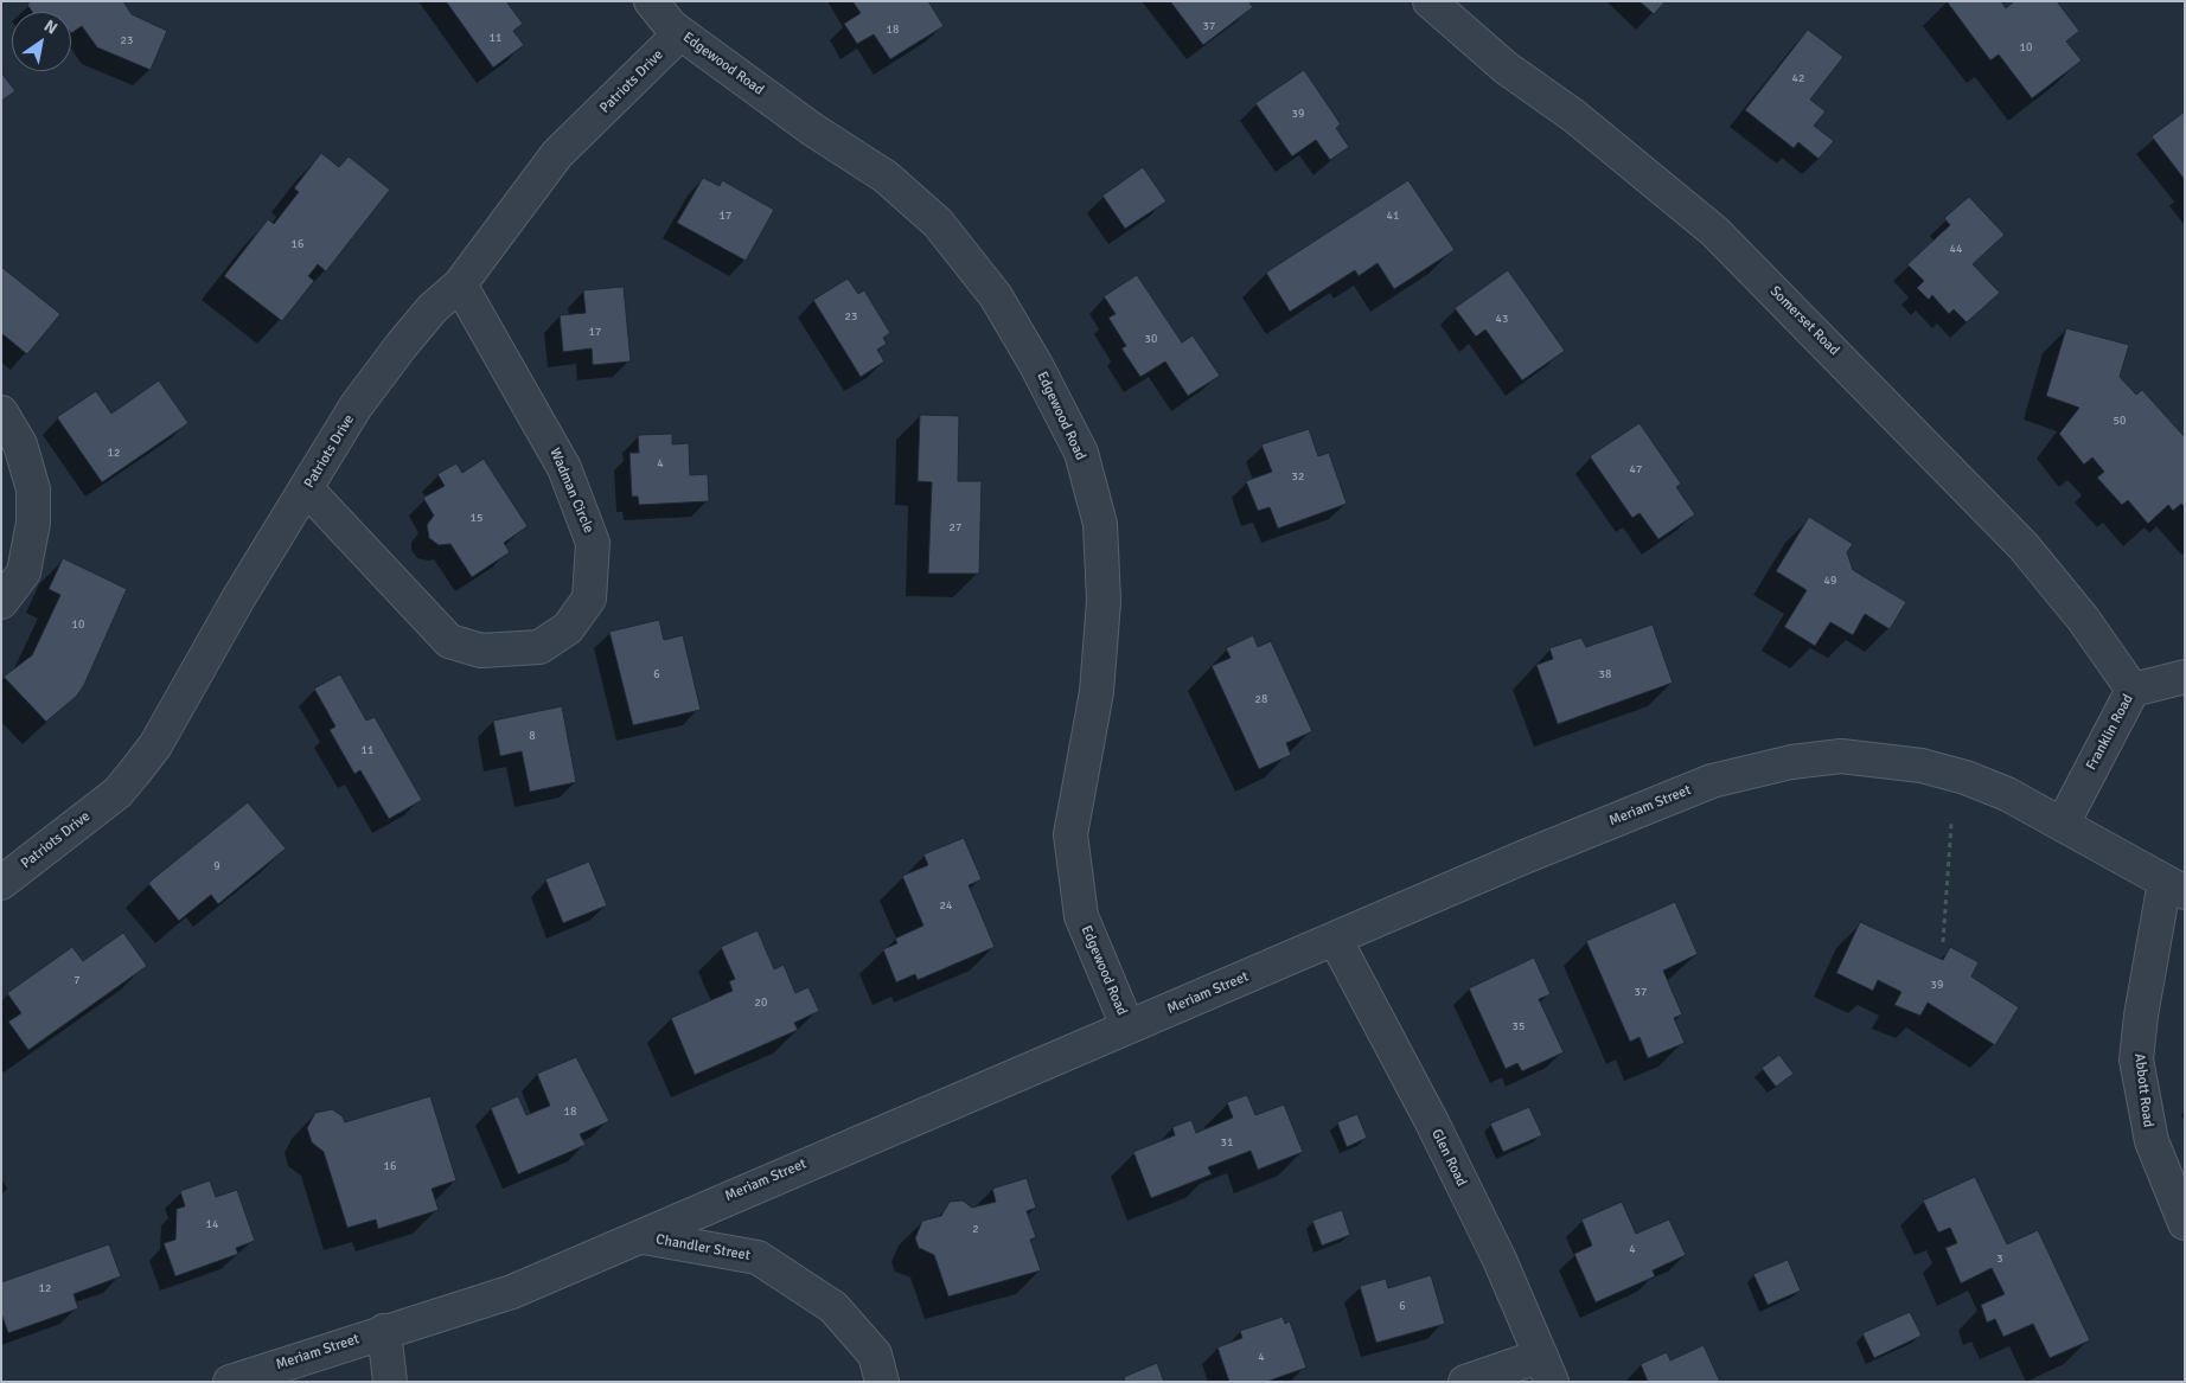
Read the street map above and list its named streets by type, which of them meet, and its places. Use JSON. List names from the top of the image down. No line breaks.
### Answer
{"streets":{"street":["Edgewood Road","Patriots Drive","Somerset Road","Wadman Circle","Franklin Road","Meriam Street","Abbott Road","Glen Road","Chandler Street"]},"crossings":[["Edgewood Road","Patriots Drive"],["Edgewood Road","Meriam Street"],["Patriots Drive","Wadman Circle"],["Somerset Road","Franklin Road"],["Franklin Road","Meriam Street"],["Meriam Street","Abbott Road"],["Meriam Street","Glen Road"],["Meriam Street","Chandler Street"]],"house_numbers":["37","18","11","23","10","42","39","17","41","16","44","23","43","17","30","50","12","4","47","32","15","27","49","10","6","38","28","8","11","9","24","7","39","37","20","35","18","31","16","14","2","4","3","12","6","4"],"north":"top right"}
